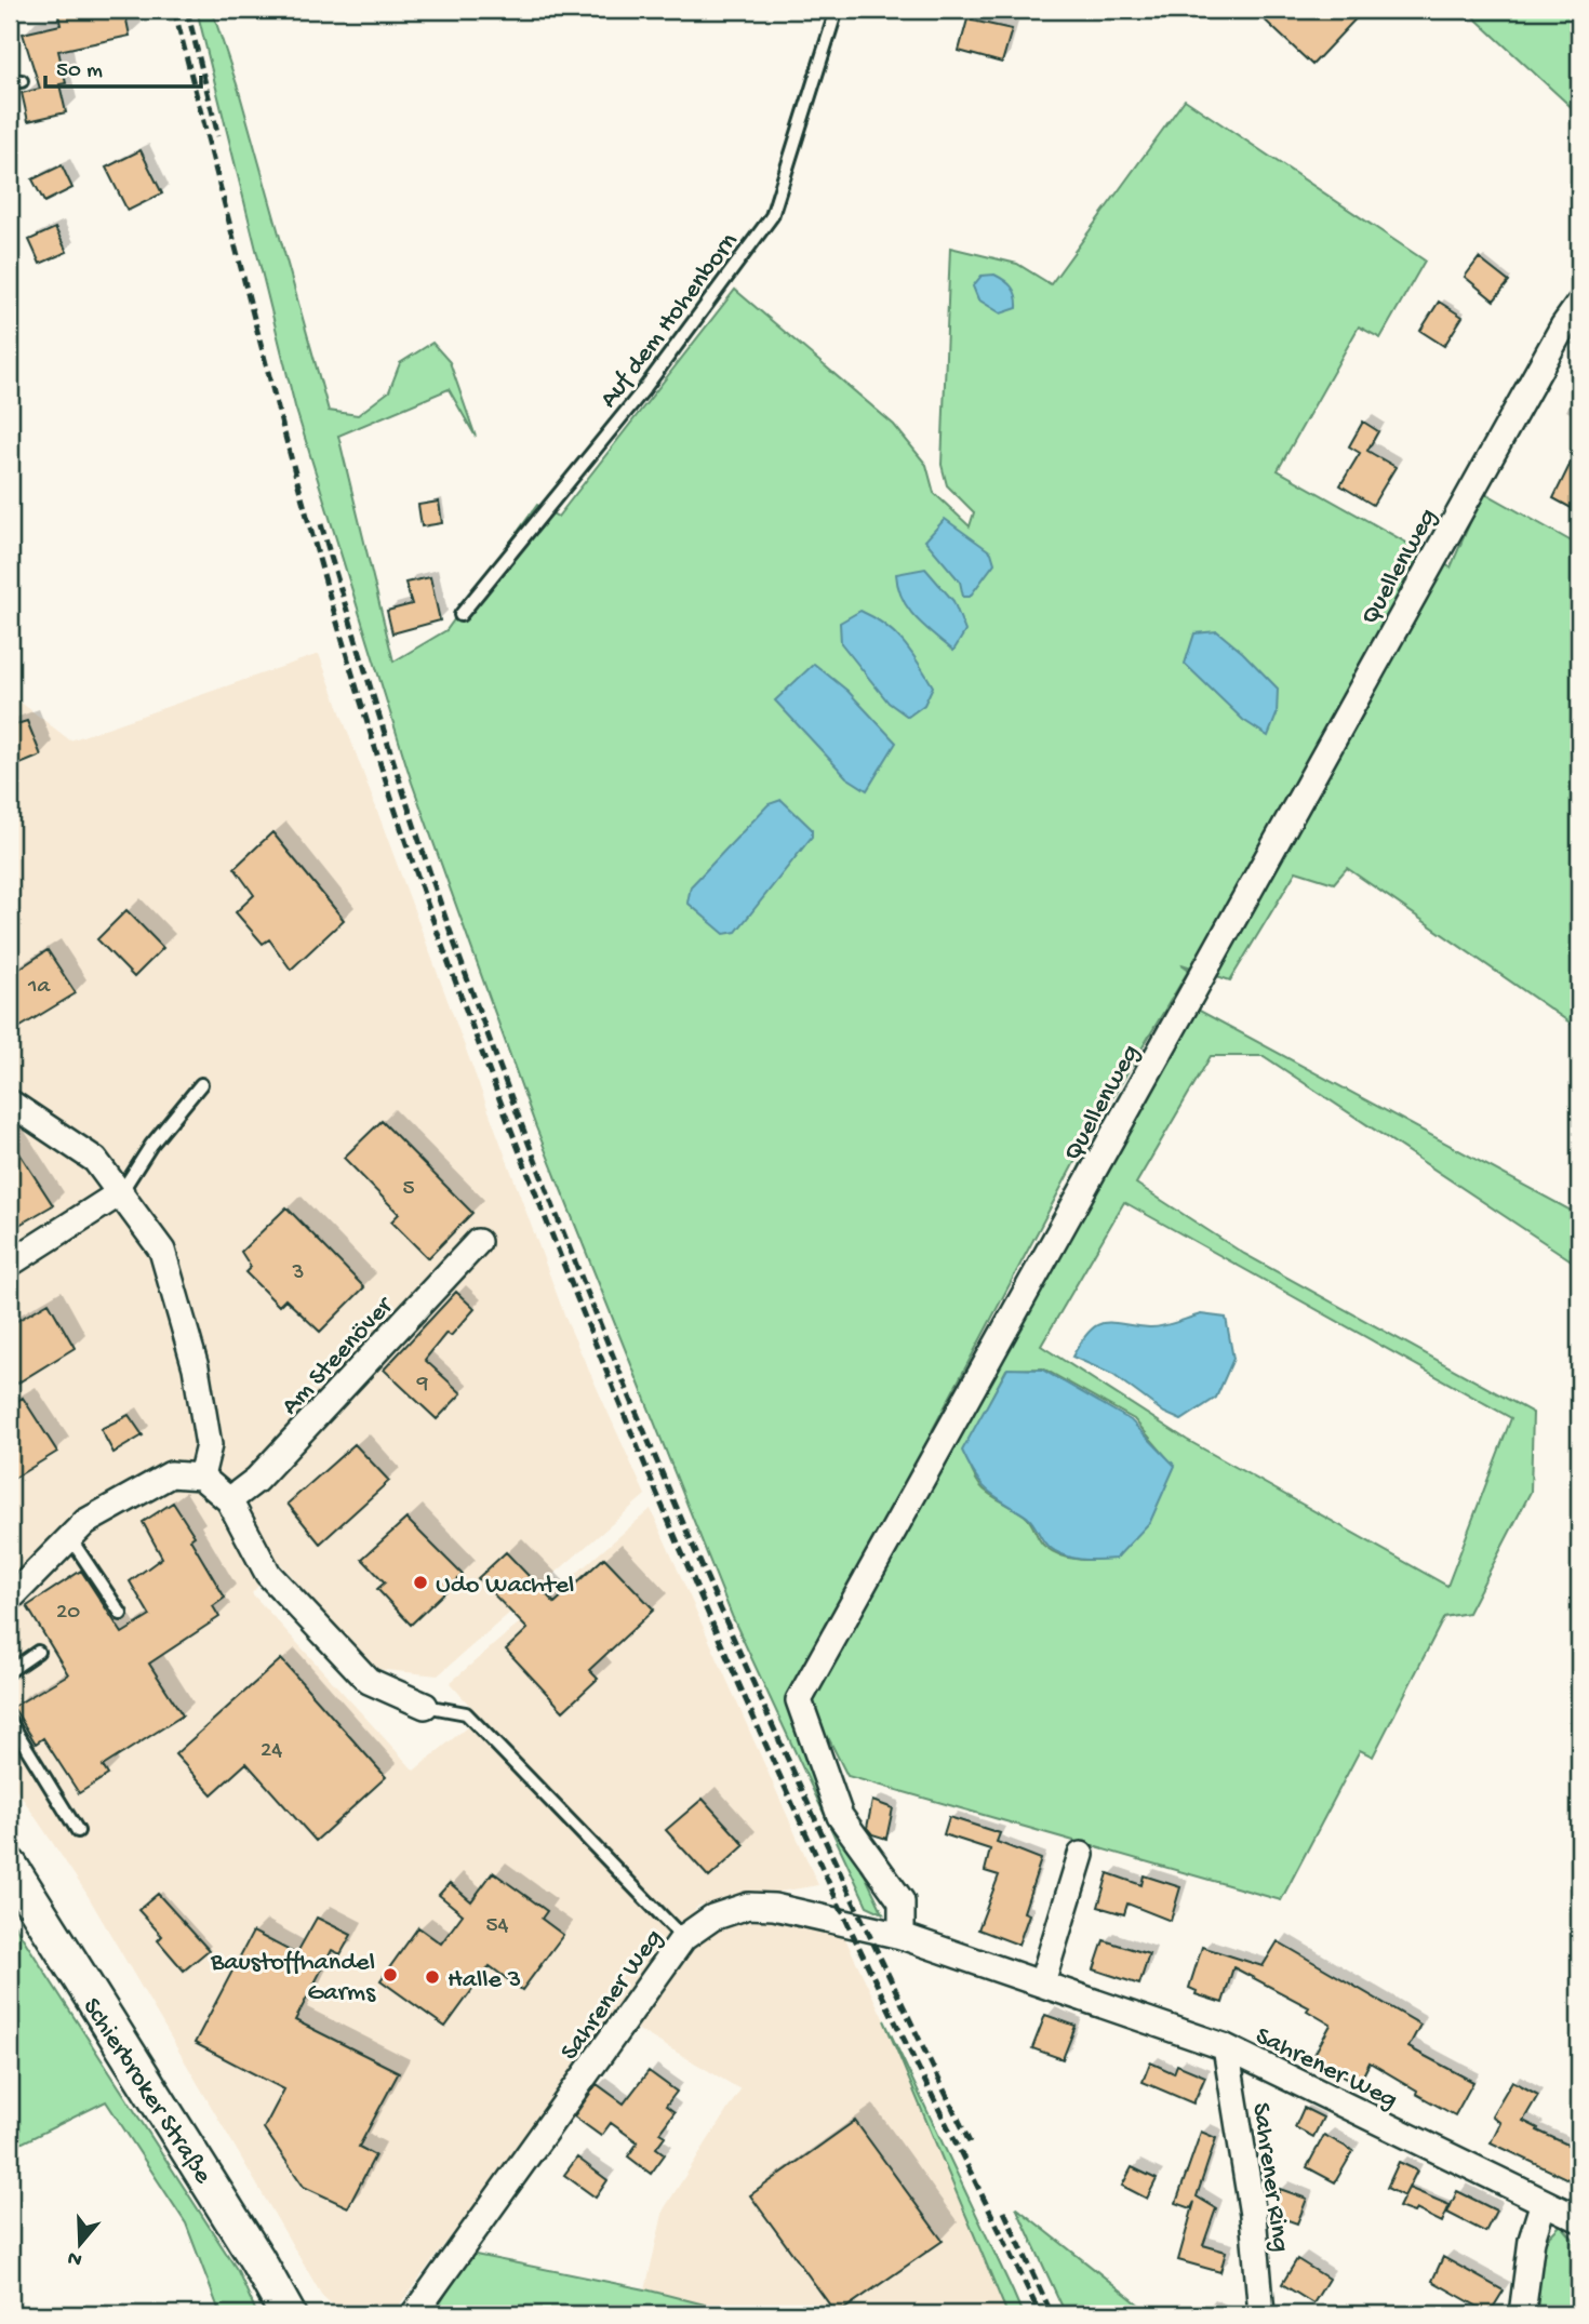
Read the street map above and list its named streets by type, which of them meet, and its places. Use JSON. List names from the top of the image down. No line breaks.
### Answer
{"streets":{"main road":["Schierbroker Straße"],"street":["Quellenweg","Am Steenöver","Sahrener Weg","Sahrener Ring"],"lane":["Auf dem Hohenborn"]},"crossings":[["Quellenweg","Sahrener Weg"],["Sahrener Weg","Sahrener Ring"]],"places":["Udo Wachtel","Baustoffhandel Garms","Halle 3"],"house_numbers":["1a","5","3","9","20","24","54"],"scale_bar":"50 m","north":"bottom"}
